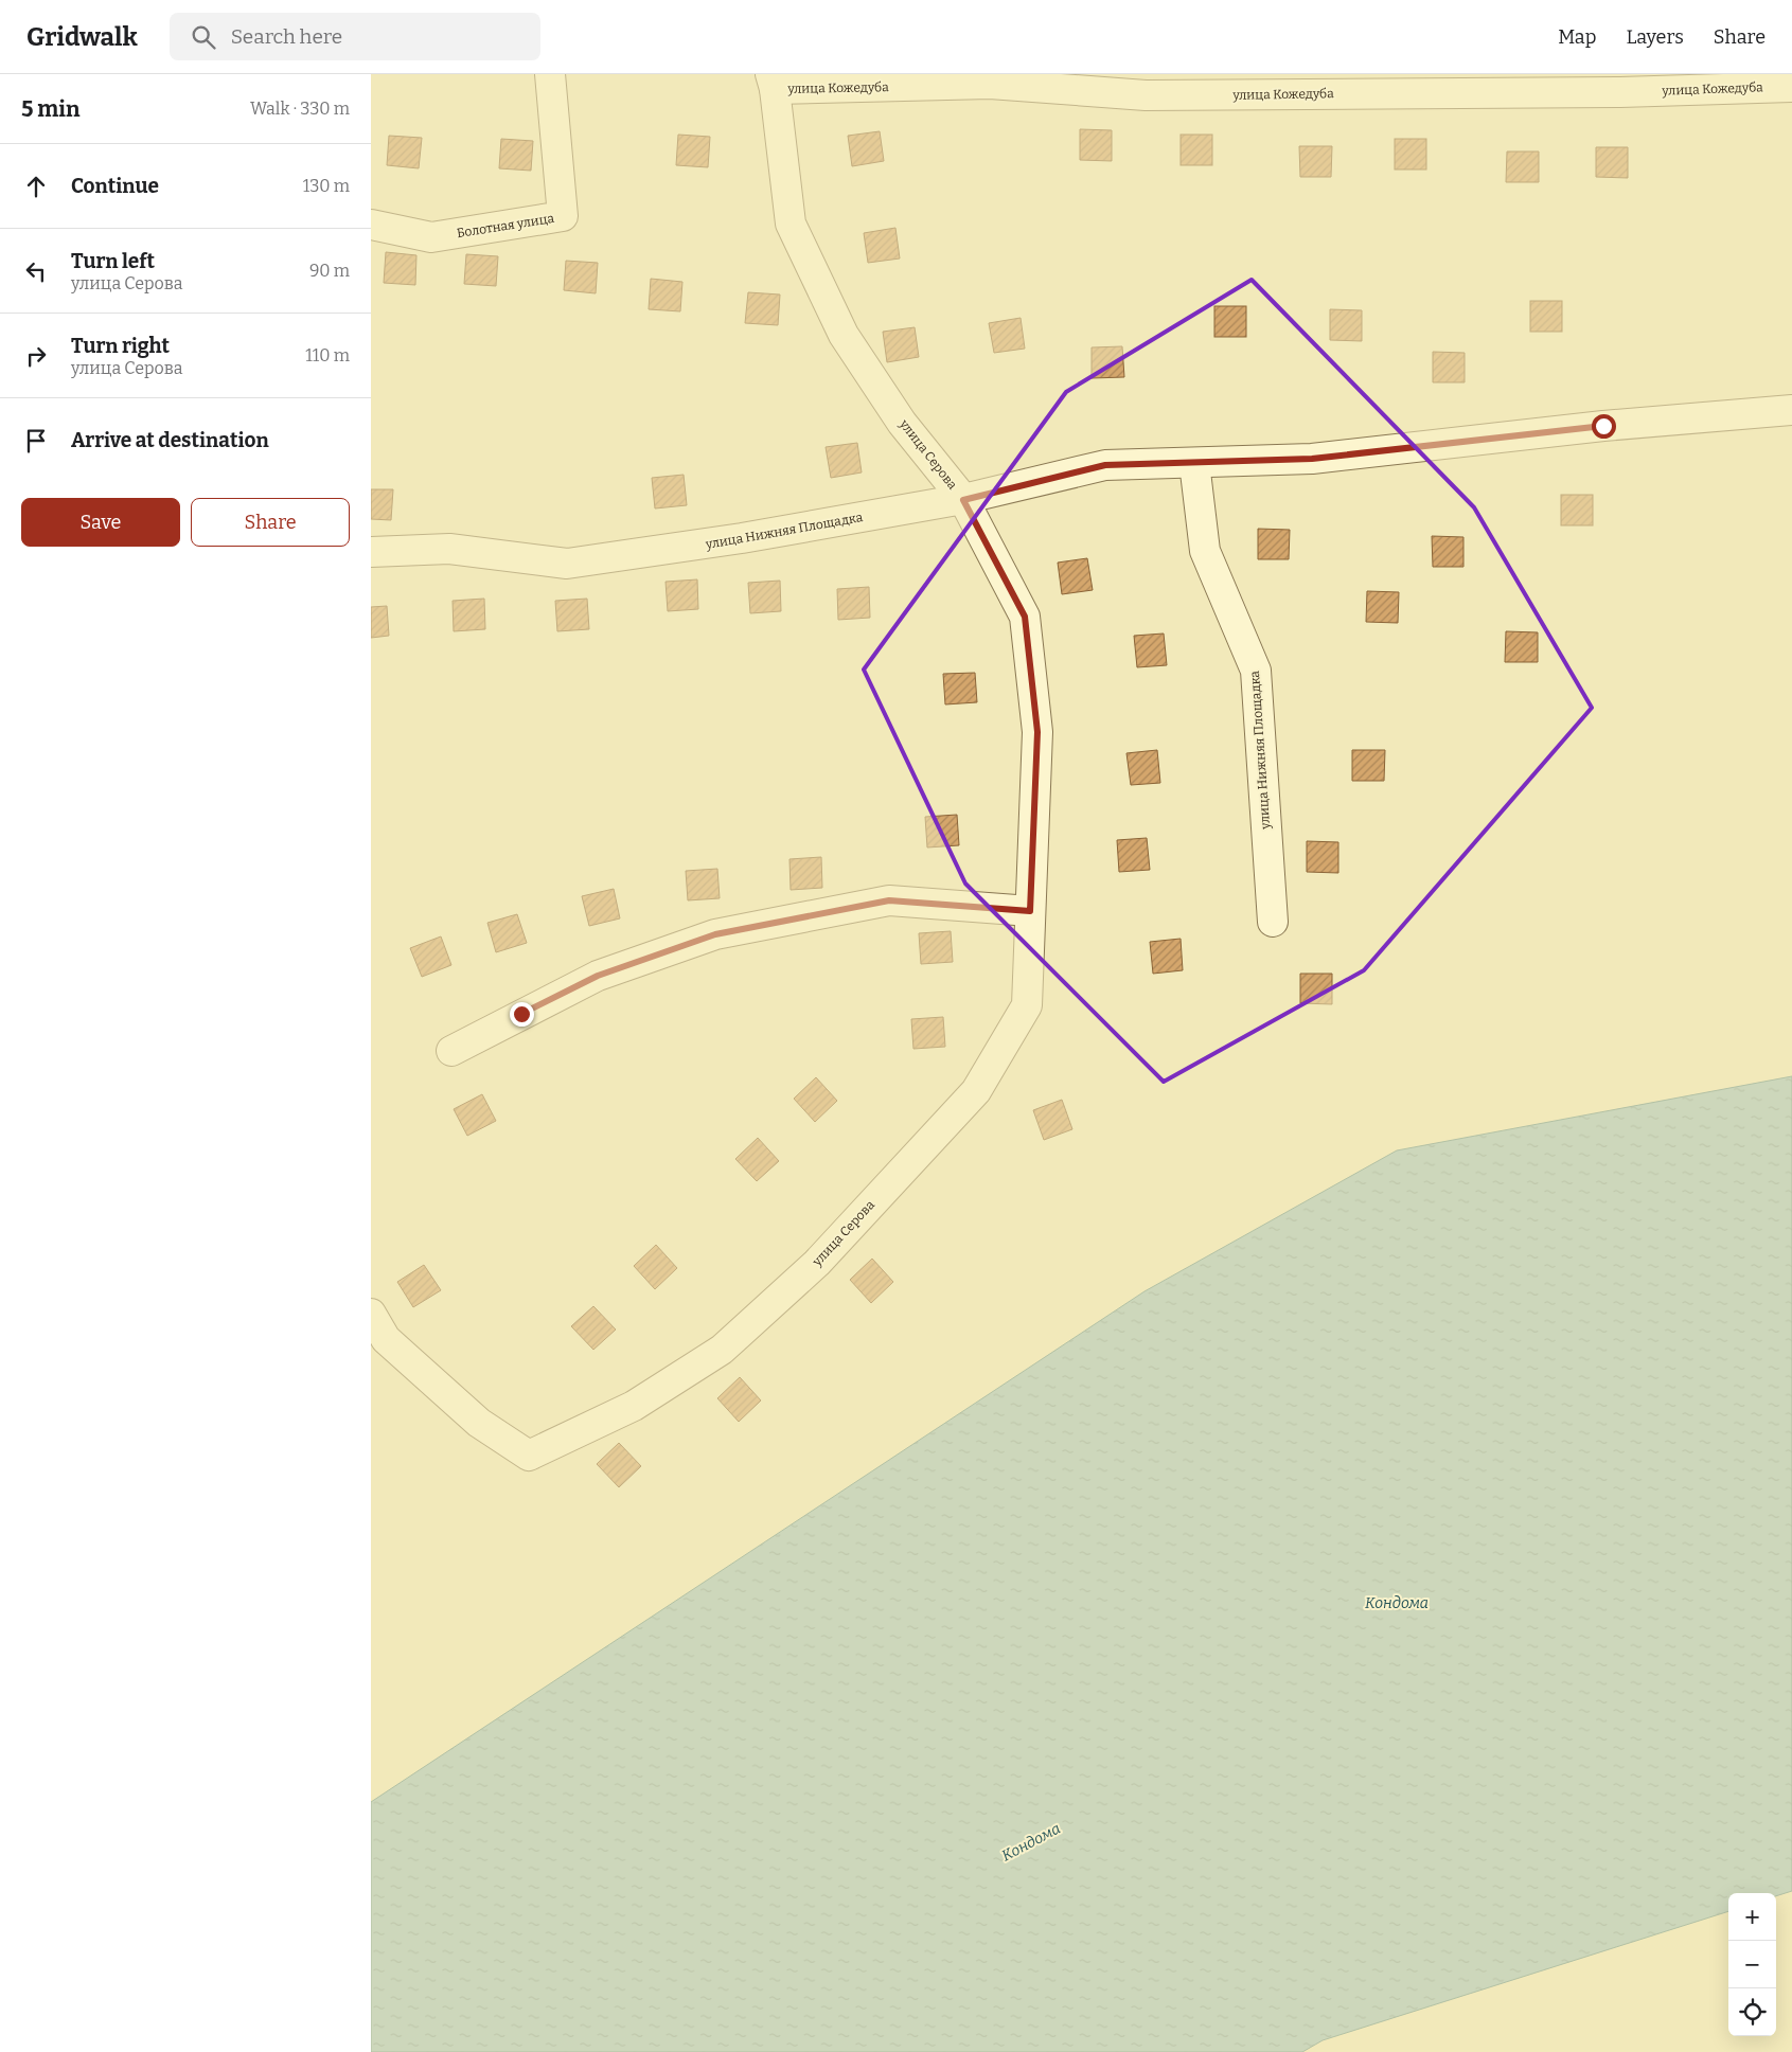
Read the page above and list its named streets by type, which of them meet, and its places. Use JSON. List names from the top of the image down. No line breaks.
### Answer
{"streets":{"street":["улица Кожедуба","Болотная улица","улица Серова","улица Нижняя Площадка"]},"crossings":[["улица Кожедуба","улица Серова"],["улица Серова","улица Нижняя Площадка"]],"water":["Кондома"],"page":{"header":"Gridwalk","search":"Search here","nav":["Map","Layers","Share"],"heading":["5 min","Walk · 330 m"],"list":[["Continue","130 m"],["Turn left","улица Серова","90 m"],["Turn right","улица Серова","110 m"],"Arrive at destination"],"buttons":["Save","Share"],"map_buttons":["+","−"]}}
